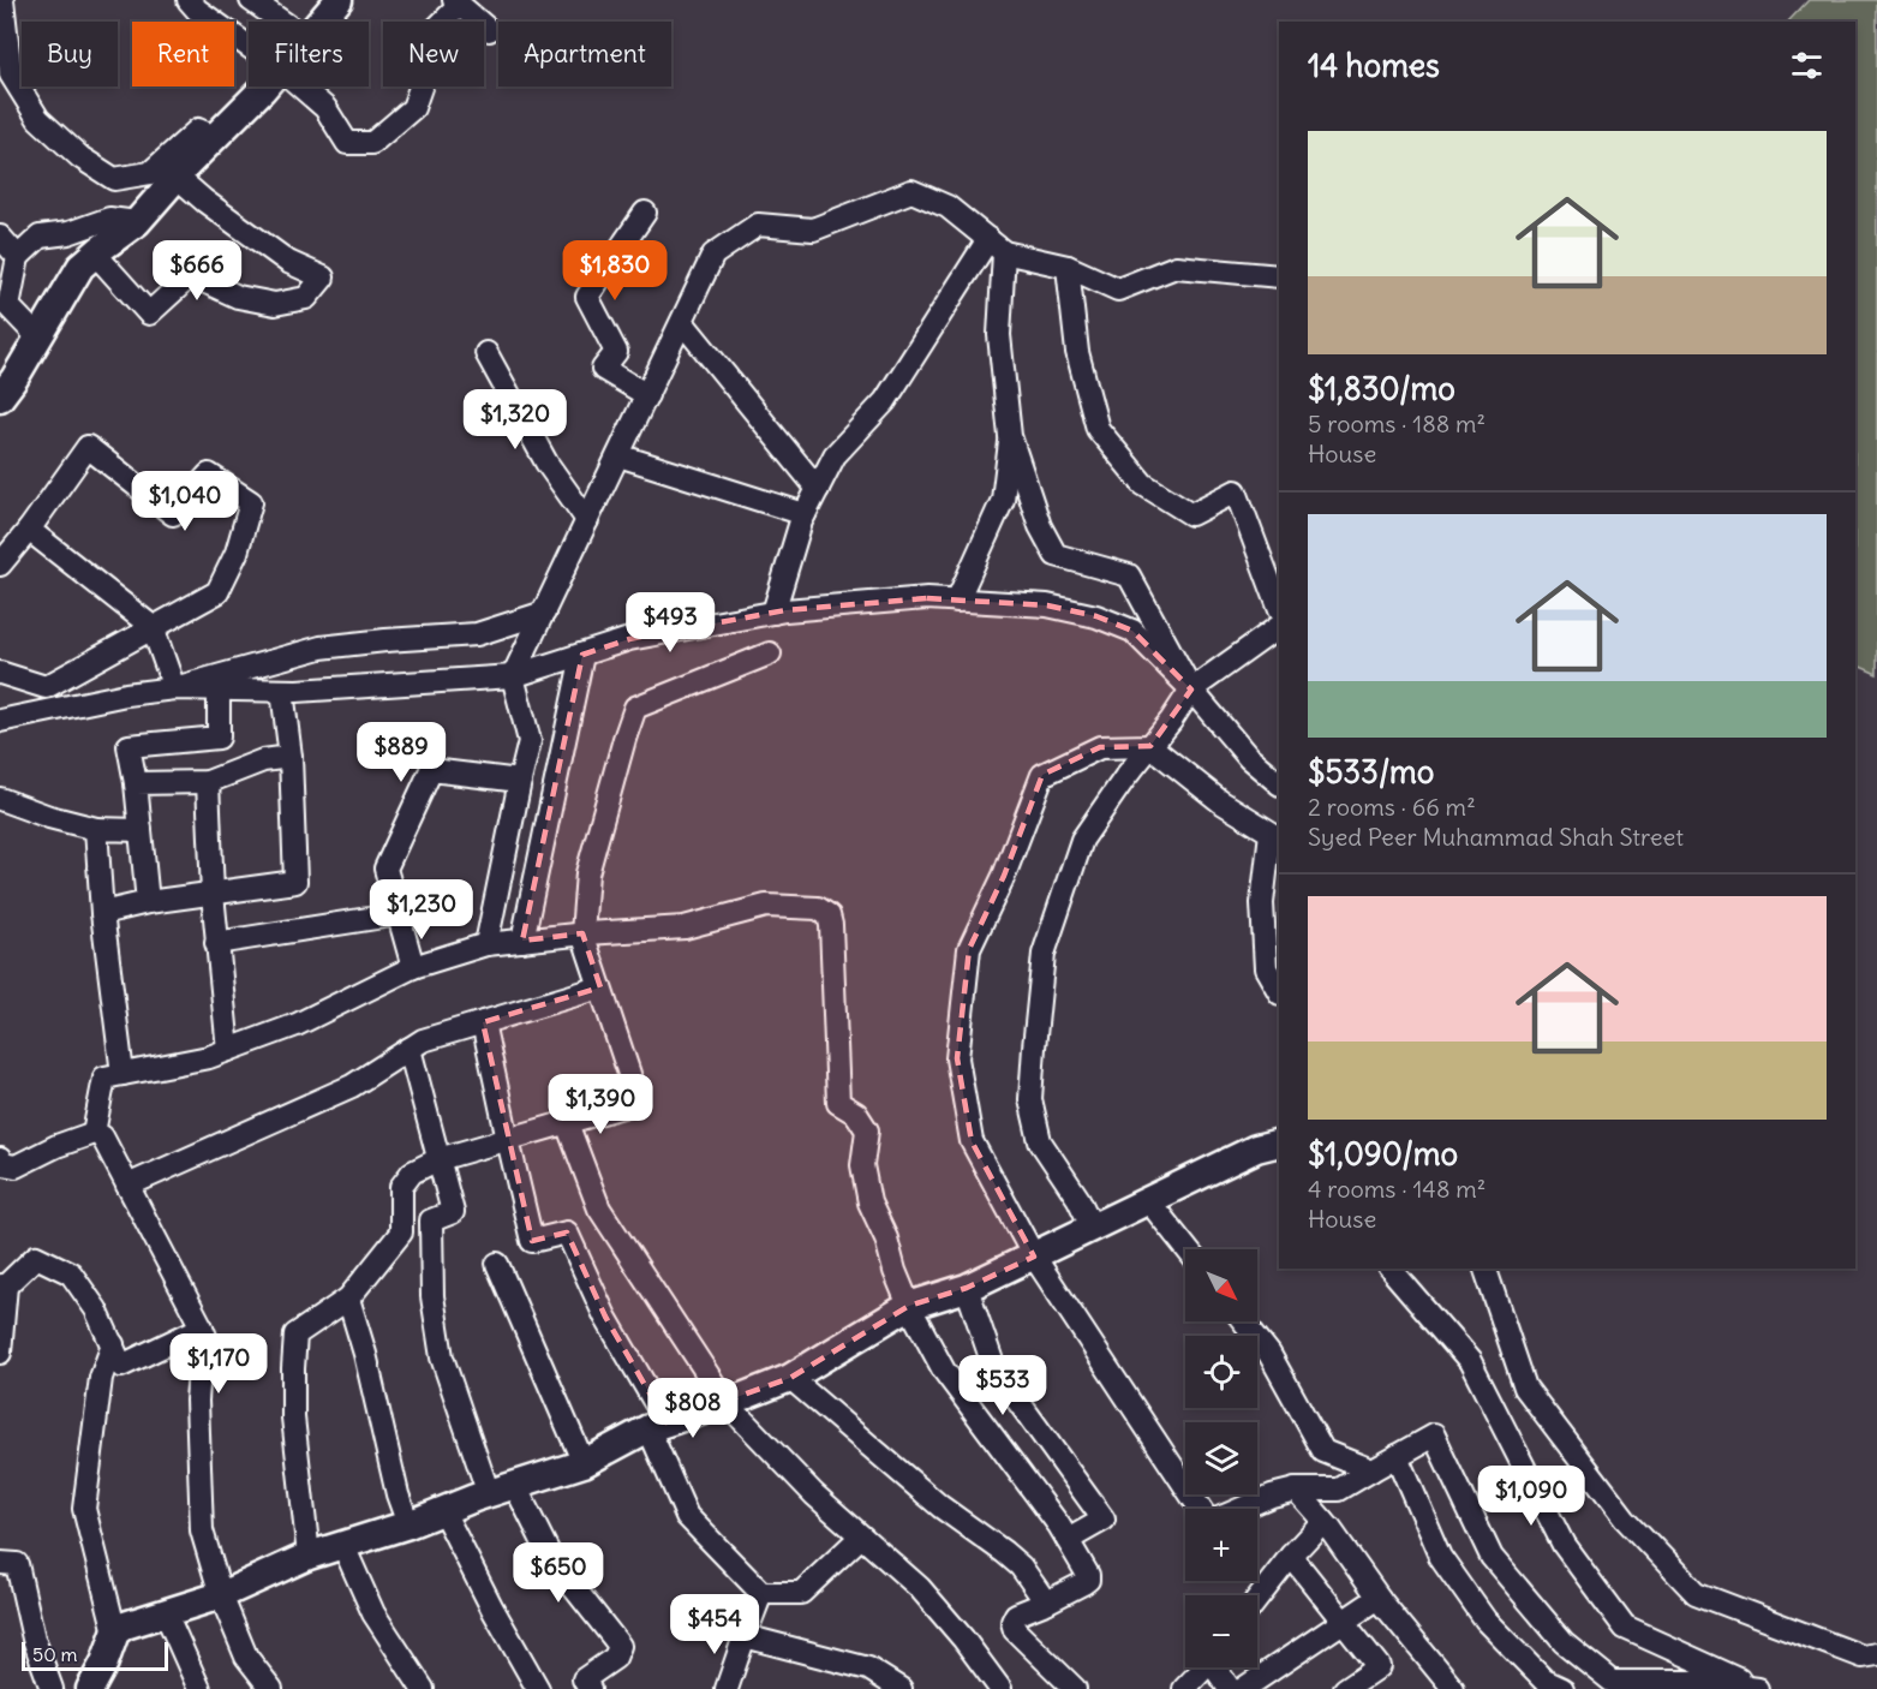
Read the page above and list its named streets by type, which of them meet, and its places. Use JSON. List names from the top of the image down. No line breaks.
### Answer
{"scale_bar":"50 m","north":"bottom right","page":{"chip":["Buy","Rent","Filters","New","Apartment"],"heading":"14 homes","list":[{"name":"$1,830/mo","note":"5 rooms · 188 m² · House"},{"name":"$533/mo","note":"2 rooms · 66 m² · Syed Peer Muhammad Shah Street"},{"name":"$1,090/mo","note":"4 rooms · 148 m² · House"}],"price":["$666","$1,830","$1,320","$1,040","$493","$889","$1,230","$1,390","$1,170","$533","$808","$1,090","$650","$454"],"map_buttons":["+","−"],"scale":"50 m"}}
